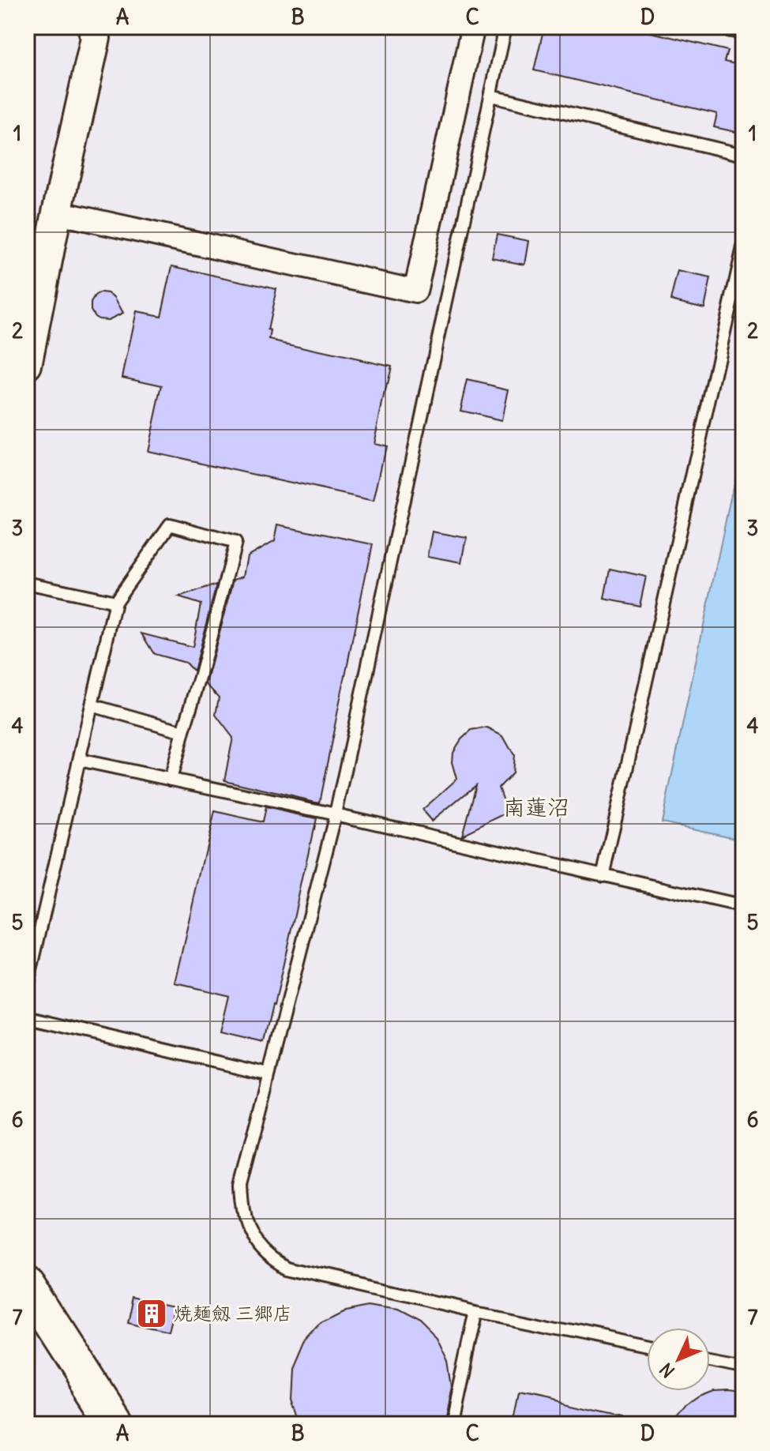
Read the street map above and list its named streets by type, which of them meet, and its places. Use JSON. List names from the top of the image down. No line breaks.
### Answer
{"districts":["南蓮沼"],"places":{"building":["焼麺劔 三郷店"]},"north":"bottom left","grid":{"columns":["A","B","C","D"],"rows":["1","2","3","4","5","6","7"]}}
